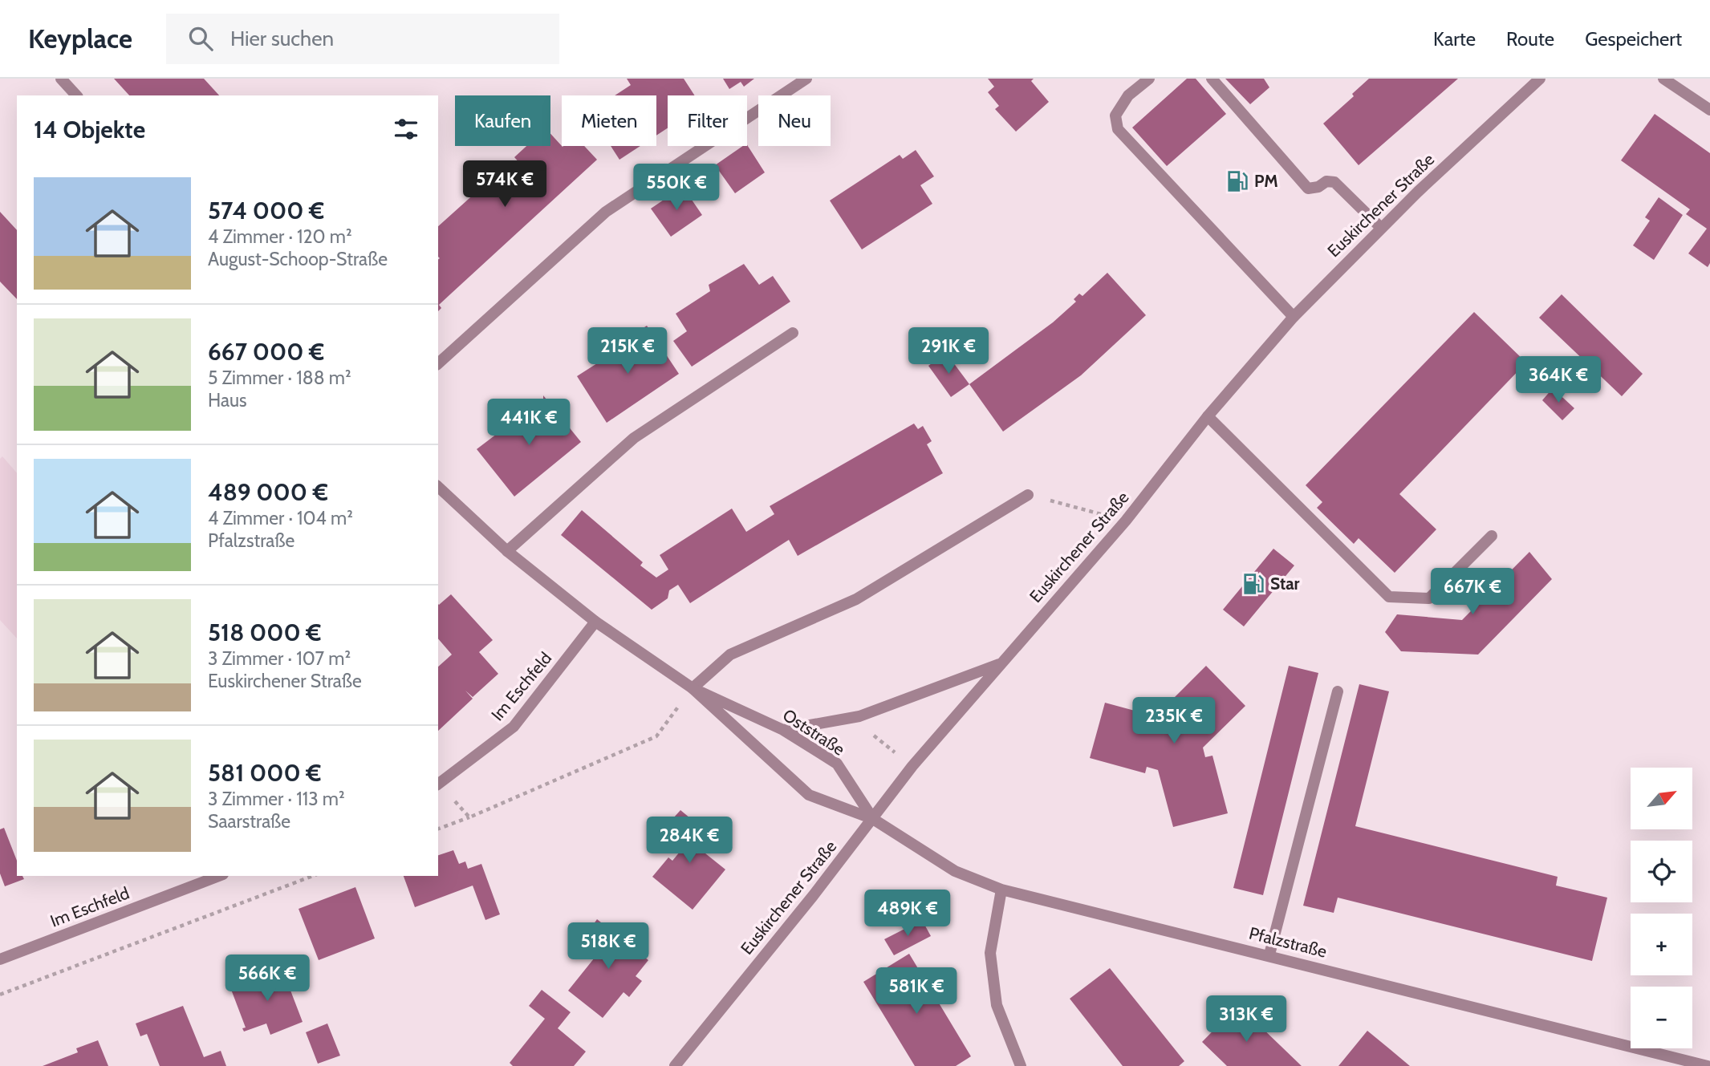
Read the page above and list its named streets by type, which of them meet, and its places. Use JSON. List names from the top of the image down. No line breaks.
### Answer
{"streets":{"street":["Euskirchener Straße","Im Eschfeld","Oststraße","Pfalzstraße"]},"crossings":[["Euskirchener Straße","Oststraße"],["Euskirchener Straße","Pfalzstraße"],["Im Eschfeld","Oststraße"],["Oststraße","Pfalzstraße"]],"places":{"fuel station":["PM","Star"]},"north":"top right","page":{"header":"Keyplace","search":"Hier suchen","nav":["Karte","Route","Gespeichert"],"chip":["Kaufen","Mieten","Filter","Neu"],"heading":"14 Objekte","price":["574K €","550K €","215K €","291K €","364K €","441K €","667K €","235K €","284K €","489K €","518K €","566K €","581K €","313K €"],"list":[{"name":"574 000 €","note":"4 Zimmer · 120 m² · August-Schoop-Straße"},{"name":"667 000 €","note":"5 Zimmer · 188 m² · Haus"},{"name":"489 000 €","note":"4 Zimmer · 104 m² · Pfalzstraße"},{"name":"518 000 €","note":"3 Zimmer · 107 m² · Euskirchener Straße"},{"name":"581 000 €","note":"3 Zimmer · 113 m² · Saarstraße"}],"map_buttons":["+","−"]}}
